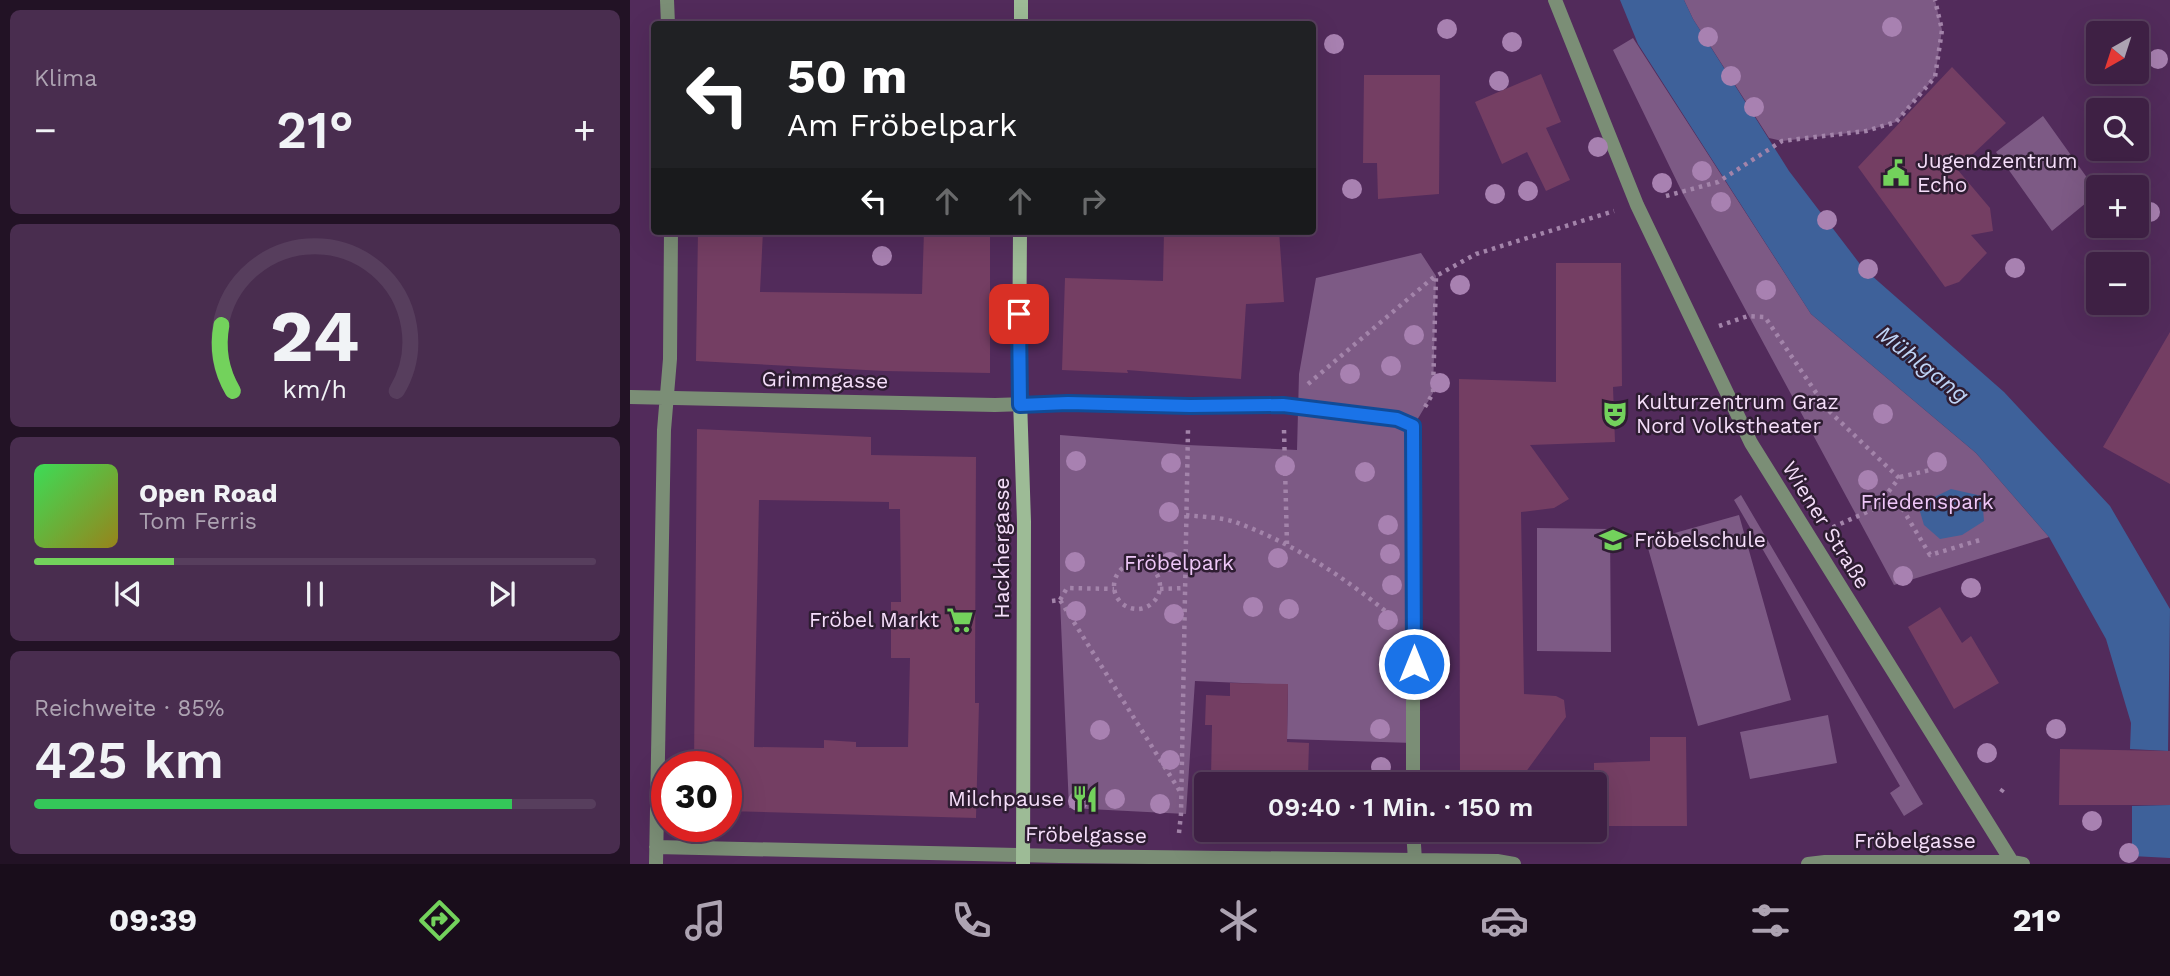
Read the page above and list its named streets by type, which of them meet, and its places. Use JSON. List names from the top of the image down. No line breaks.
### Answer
{"streets":{"main road":["Hackhergasse"],"street":["Grimmgasse","Wiener Straße","Fröbelgasse"]},"crossings":[["Grimmgasse","Hackhergasse"],["Wiener Straße","Fröbelgasse"],["Hackhergasse","Fröbelgasse"]],"water":["Mühlgang"],"parks":["Friedenspark","Fröbelpark"],"places":{"public building":["Jugendzentrum Echo"],"theatre":["Kulturzentrum Graz Nord Volkstheater"],"school or university":["Fröbelschule"],"supermarket":["Fröbel Markt"],"restaurant":["Milchpause"]},"north":"bottom left","page":{"tile":["Klima",["Reichweite · 85%","425 km"]],"map_buttons":["+","−"],"turn":["50 m","Am Fröbelpark"],"heat":["−","21°","+"],"song":["Open Road","Tom Ferris"],"limit":"30","trip":"09:40 · 1 Min. · 150 m","tabs":["09:39","21°"],"gauge":["24","km/h"]}}
